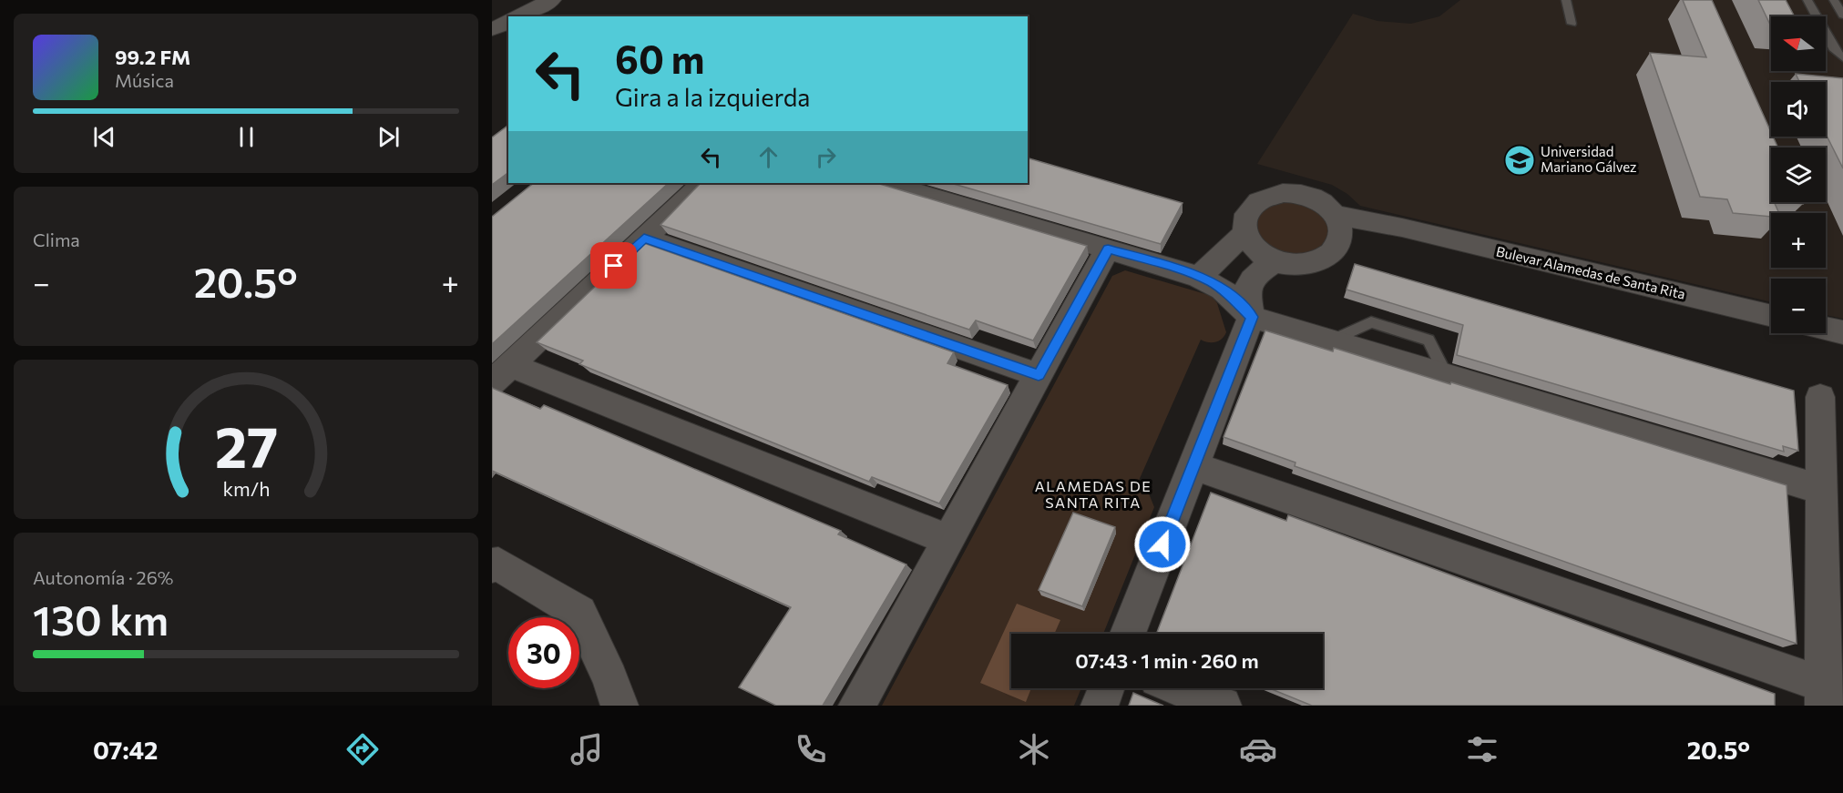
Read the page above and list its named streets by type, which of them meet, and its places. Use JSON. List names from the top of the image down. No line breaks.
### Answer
{"streets":{"street":["Bulevar Alamedas de Santa Rita"]},"districts":["ALAMEDAS DE SANTA RITA"],"places":{"school or university":["Universidad Mariano Gálvez"]},"north":"left","page":{"map_buttons":["+","−"],"turn":["60 m","Gira a la izquierda"],"song":["99.2 FM","Música"],"tile":["Clima",["Autonomía · 26%","130 km"]],"heat":["−","20.5°","+"],"limit":"30","trip":"07:43 · 1 min · 260 m","tabs":["07:42","20.5°"],"gauge":["27","km/h"]}}
